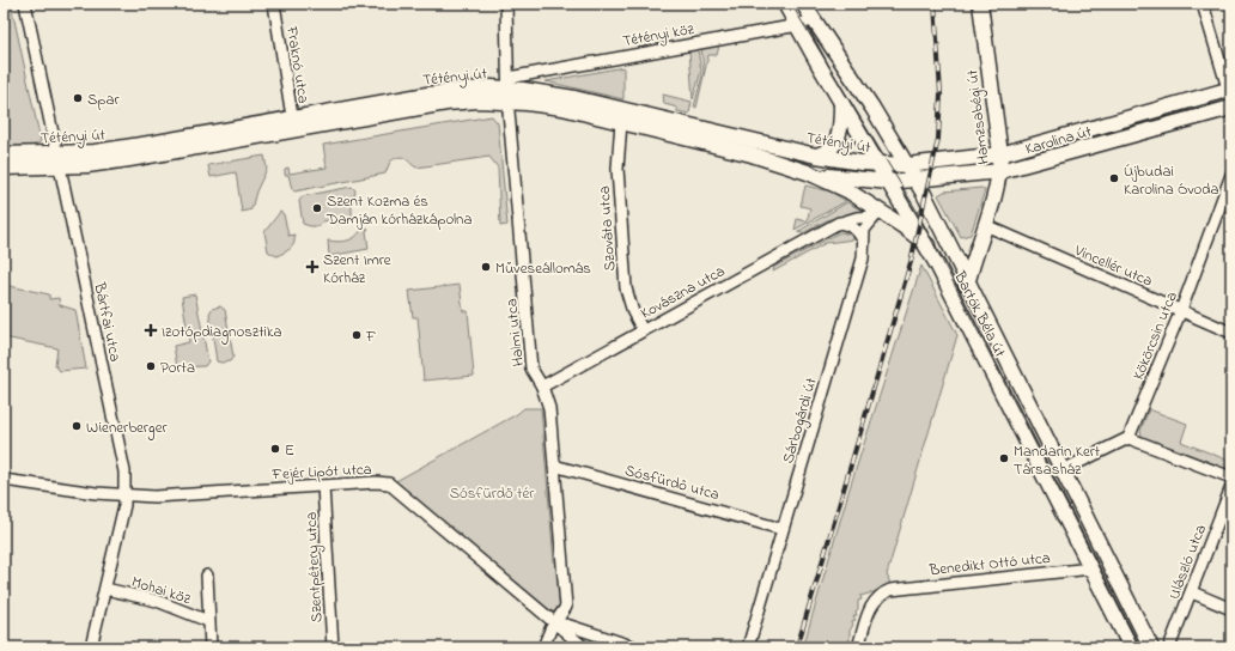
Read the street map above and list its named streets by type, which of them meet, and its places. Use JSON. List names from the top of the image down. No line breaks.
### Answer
{"streets":{"main road":["Tétényi út","Hamzsabégi út","Karolina út","Bartók Béla út"],"street":["Tétényi köz","Fraknó utca","Szováta utca","Vincellér utca","Kovászna utca","Bártfai utca","Halmi utca","Kökörcsin utca","Sárbogárdi út","Fejér Lipót utca","Sósfürdő utca","Ulászló utca","Benedikt Ottó utca","Szentpétery utca","Mohai köz"]},"crossings":[["Tétényi köz","Tétényi út"],["Tétényi köz","Bartók Béla út"],["Tétényi köz","Halmi utca"],["Fraknó utca","Tétényi út"],["Tétényi út","Karolina út"],["Tétényi út","Szováta utca"],["Tétényi út","Kovászna utca"],["Tétényi út","Bartók Béla út"],["Tétényi út","Bártfai utca"],["Tétényi út","Halmi utca"],["Tétényi út","Sárbogárdi út"],["Hamzsabégi út","Karolina út"],["Hamzsabégi út","Vincellér utca"],["Hamzsabégi út","Bartók Béla út"],["Karolina út","Bartók Béla út"],["Szováta utca","Kovászna utca"],["Vincellér utca","Kökörcsin utca"],["Kovászna utca","Halmi utca"],["Kovászna utca","Sárbogárdi út"],["Bartók Béla út","Benedikt Ottó utca"],["Bártfai utca","Fejér Lipót utca"],["Bártfai utca","Mohai köz"],["Halmi utca","Fejér Lipót utca"],["Halmi utca","Sósfürdő utca"],["Sárbogárdi út","Sósfürdő utca"],["Fejér Lipót utca","Szentpétery utca"]],"parks":["Sósfürdő tér"],"places":{"other":["Spar","Újbudai Karolina Óvoda","Szent Kozma és Damján kórházkápolna","Műveseállomás","F","Porta","Wienerberger","E","Mandarin Kert Társasház"],"health":["Szent Imre Kórház","Izotópdiagnosztika"]}}
